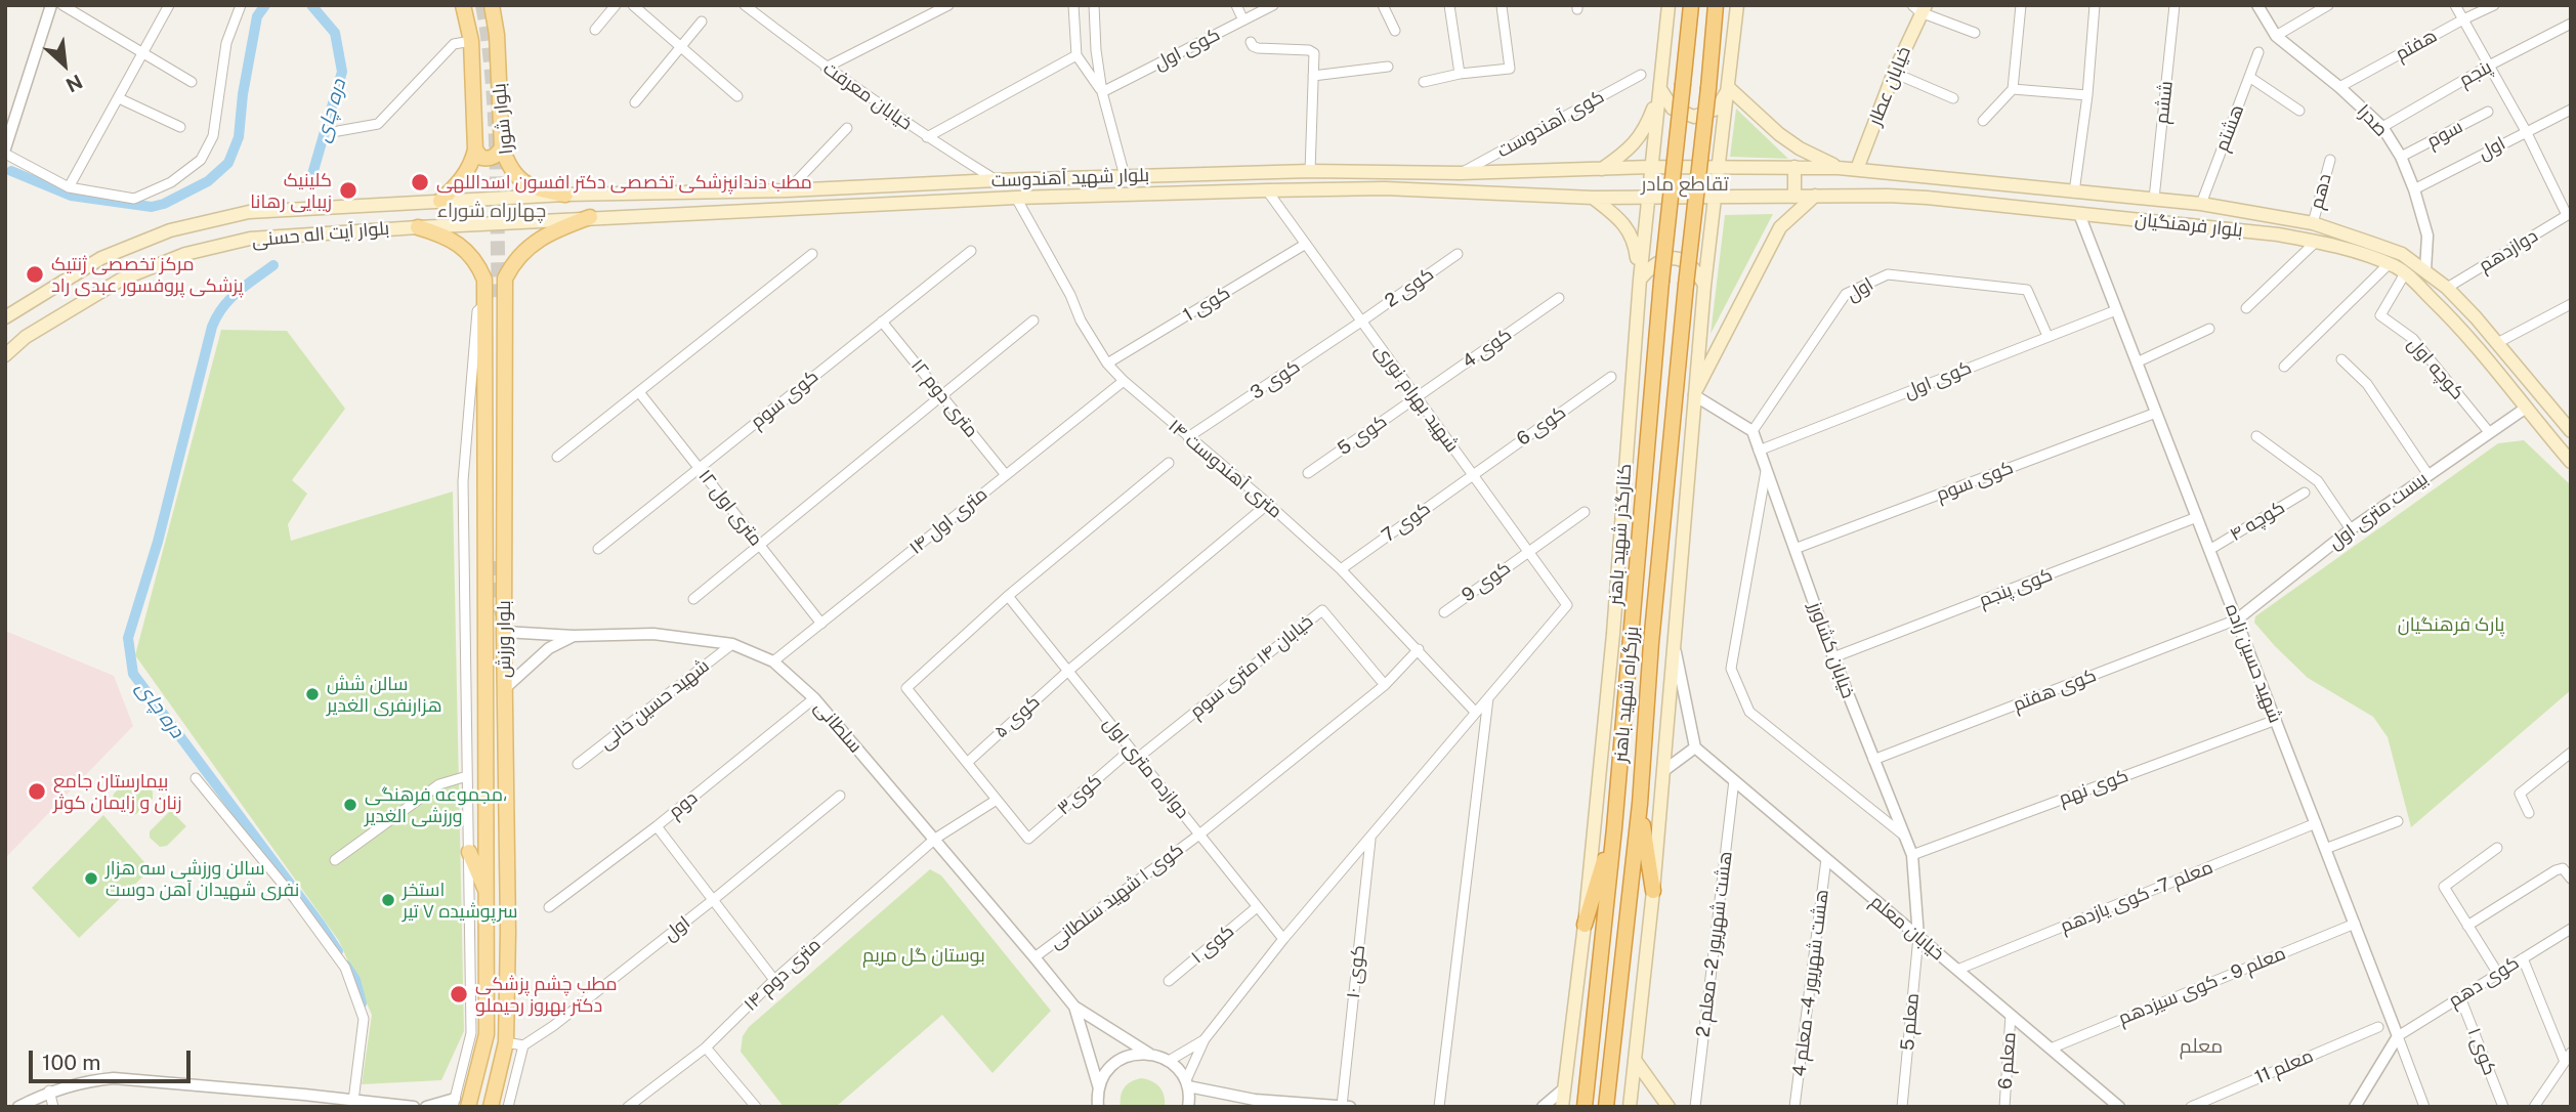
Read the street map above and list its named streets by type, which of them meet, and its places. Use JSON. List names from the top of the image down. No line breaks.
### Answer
{"streets":{"highway":["بزرگراه شهید باهنر"],"main road":["خیابان عطار","بلوار شورا","بلوار شهید آهندوست","بلوار فرهنگیان","بلوار آیت اله حسنی","کنارگذر شهید باهنر","بلوار ورزش"],"street":["هفتم","کوی اول","پنجم","خیابان معرفت","ششم","صدرا","کوی آهندوست","هشتم","سوم","اول","دهم","دوازدهم","کوی 2","کوی 1","کوی 4","کوچه اول","کوی 3","۱۲ متری دوم","شهید بهرام نوری","کوی سوم","کوی 6","کوی 5","۱۴ متری آهندوست","۱۲ متری اول","بیست متری اول","۱۴ متری اول","کوچه ۴","کوی 7","کوی 9","کوی پنجم","خیابان کشاورز","شهید حسین زاده","خیابان ۱۴ متری سوم","کوی هفتم","شهید حسین خانی","کوی ۵","سلطانی","دوازده متری اول","کوی نهم","کوی۳","دوم","کوی ۱ شهید سلطانی","معلم 7- کوی یازدهم","خیابان معلم","کوی ۱","هشت شهریور 2- معلم 2","کوی ۱۰","۱۴ متری دوم","کوی دهم","هشت شهریور 4- معلم 4","معلم 9 - کوی سیزدهم","معلم 5","معلم 6","معلم 11"]},"crossings":[["هفتم","صدرا"],["کوی اول","اول"],["کوی اول","خیابان کشاورز"],["کوی اول","شهید حسین زاده"],["پنجم","صدرا"],["خیابان عطار","بلوار فرهنگیان"],["خیابان معرفت","بلوار شهید آهندوست"],["ششم","بلوار فرهنگیان"],["بلوار شورا","بلوار شهید آهندوست"],["بلوار شورا","بلوار آیت اله حسنی"],["صدرا","سوم"],["صدرا","اول"],["صدرا","بلوار فرهنگیان"],["کوی آهندوست","بلوار شهید آهندوست"],["هشتم","بلوار فرهنگیان"],["اول","خیابان کشاورز"],["بلوار شهید آهندوست","بلوار فرهنگیان"],["بلوار شهید آهندوست","بلوار آیت اله حسنی"],["بلوار شهید آهندوست","شهید بهرام نوری"],["بلوار شهید آهندوست","۱۴ متری آهندوست"],["بلوار شهید آهندوست","کنارگذر شهید باهنر"],["دهم","بلوار فرهنگیان"],["بلوار فرهنگیان","دوازدهم"],["بلوار فرهنگیان","کوچه اول"],["بلوار فرهنگیان","بیست متری اول"],["بلوار فرهنگیان","شهید حسین زاده"],["کوی 2","کوی 3"],["کوی 2","شهید بهرام نوری"],["کوی 1","شهید بهرام نوری"],["کوی 1","۱۴ متری آهندوست"],["کوی 4","شهید بهرام نوری"],["کوی 4","کوی 5"],["کوچه اول","بیست متری اول"],["کوی 3","شهید بهرام نوری"],["کوی 3","۱۴ متری آهندوست"],["۱۲ متری دوم","کوی سوم"],["۱۲ متری دوم","۱۴ متری اول"],["شهید بهرام نوری","کوی 6"],["شهید بهرام نوری","کوی 5"],["شهید بهرام نوری","کوی 7"],["شهید بهرام نوری","کوی 9"],["کوی سوم","۱۲ متری اول"],["کوی سوم","خیابان کشاورز"],["کوی سوم","شهید حسین زاده"],["کوی 6","کوی 7"],["۱۴ متری آهندوست","۱۴ متری اول"],["۱۴ متری آهندوست","کوی 7"],["۱۴ متری آهندوست","کوی ۵"],["۱۴ متری آهندوست","کوی ۱ شهید سلطانی"],["۱۲ متری اول","۱۴ متری اول"],["بیست متری اول","شهید حسین زاده"],["بیست متری اول","کوی هفتم"],["۱۴ متری اول","سلطانی"],["کوچه ۴","شهید حسین زاده"],["کوی پنجم","خیابان کشاورز"],["کوی پنجم","شهید حسین زاده"],["بلوار ورزش","سلطانی"],["خیابان کشاورز","کوی هفتم"],["خیابان کشاورز","کوی نهم"],["خیابان کشاورز","خیابان معلم"],["خیابان کشاورز","معلم 5"],["شهید حسین زاده","کوی هفتم"],["شهید حسین زاده","کوی نهم"],["شهید حسین زاده","معلم 7- کوی یازدهم"],["شهید حسین زاده","کوی دهم"],["شهید حسین زاده","معلم 9 - کوی سیزدهم"],["خیابان ۱۴ متری سوم","دوازده متری اول"],["خیابان ۱۴ متری سوم","کوی۳"],["خیابان ۱۴ متری سوم","کوی ۱ شهید سلطانی"],["شهید حسین خانی","سلطانی"],["کوی ۵","دوازده متری اول"],["سلطانی","دوم"],["سلطانی","کوی ۱ شهید سلطانی"],["سلطانی","۱۴ متری دوم"],["دوازده متری اول","کوی۳"],["دوازده متری اول","کوی ۱ شهید سلطانی"],["دوازده متری اول","کوی ۱"],["کوی۳","۱۴ متری دوم"],["معلم 7- کوی یازدهم","خیابان معلم"],["خیابان معلم","هشت شهریور 2- معلم 2"],["خیابان معلم","هشت شهریور 4- معلم 4"],["خیابان معلم","معلم 9 - کوی سیزدهم"],["خیابان معلم","معلم 5"],["خیابان معلم","معلم 6"],["کوی ۱","کوی دهم"]],"districts":["تقاطع مادر","چهارراه شوراء","معلم"],"water":["دره چای"],"parks":["پارک فرهنگیان","بوستان گل مریم"],"places":["مطب دندانپزشکی تخصصی دکتر افسون اسداللهی","کلینیک زیبایی رهانا","مرکز تخصصی ژنتیک پزشکی پروفسور عبدی راد","سالن شش هزارنفری الغدیر","بیمارستان جامع زنان و زایمان کوثر","مجموعه فرهنگی، ورزشی الغدیر","سالن ورزشی سه هزار نفری شهیدان آهن دوست","استخر سرپوشیده ۷ تیر","مطب چشم پزشکی دکتر بهروز رحیملو"],"scale_bar":"100 m","north":"bottom right"}
